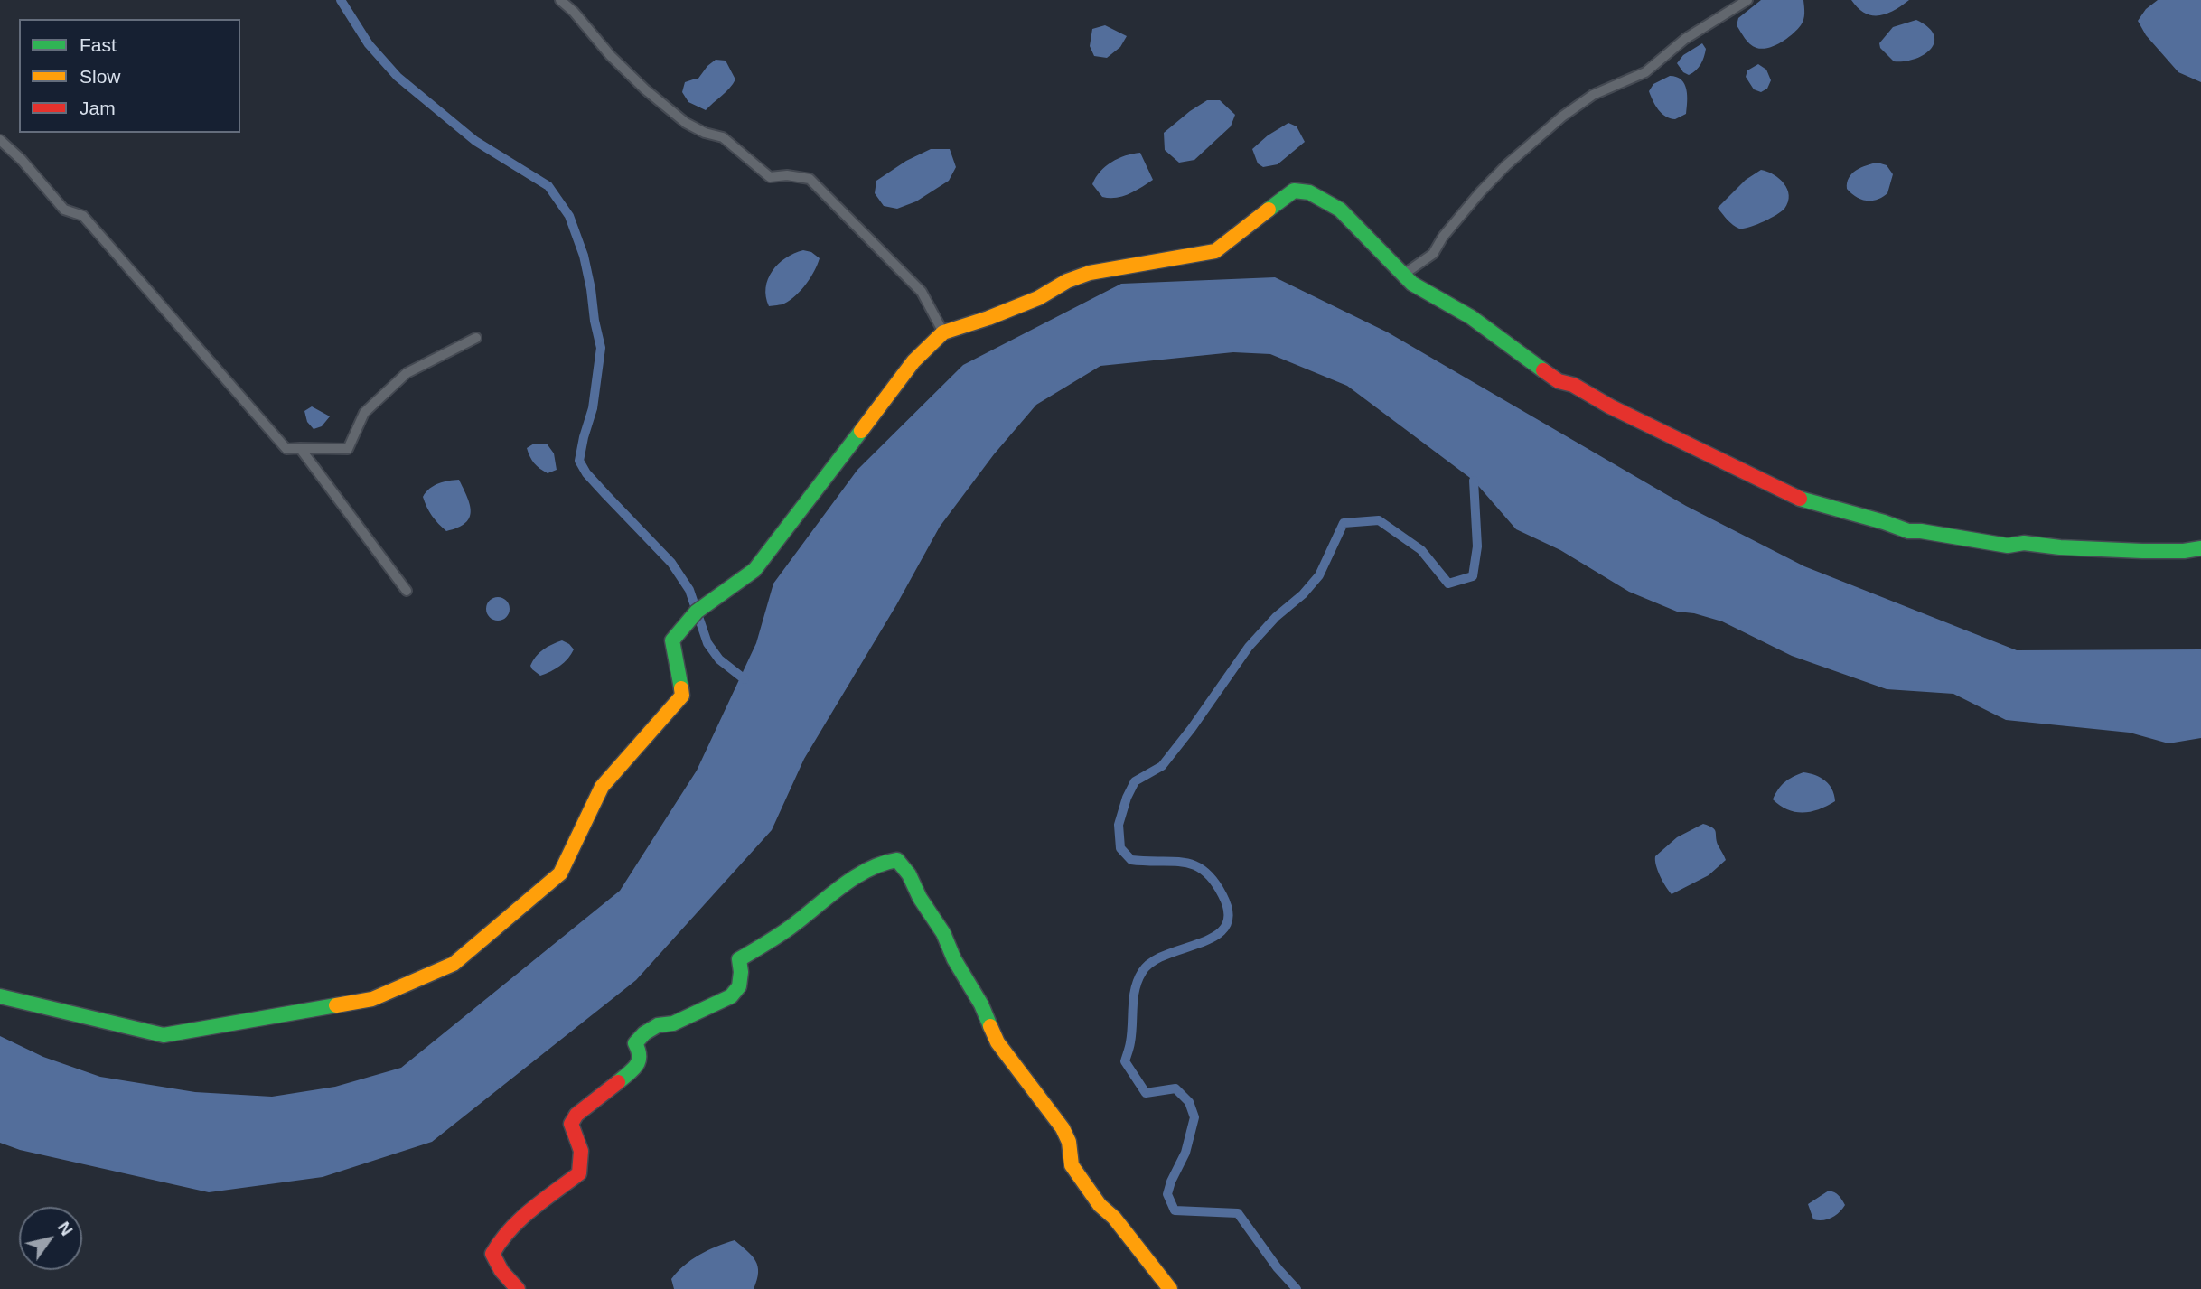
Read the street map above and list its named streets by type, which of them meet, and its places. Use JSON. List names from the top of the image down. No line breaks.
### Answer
{"legend":["Fast","Slow","Jam"],"north":"top right"}
